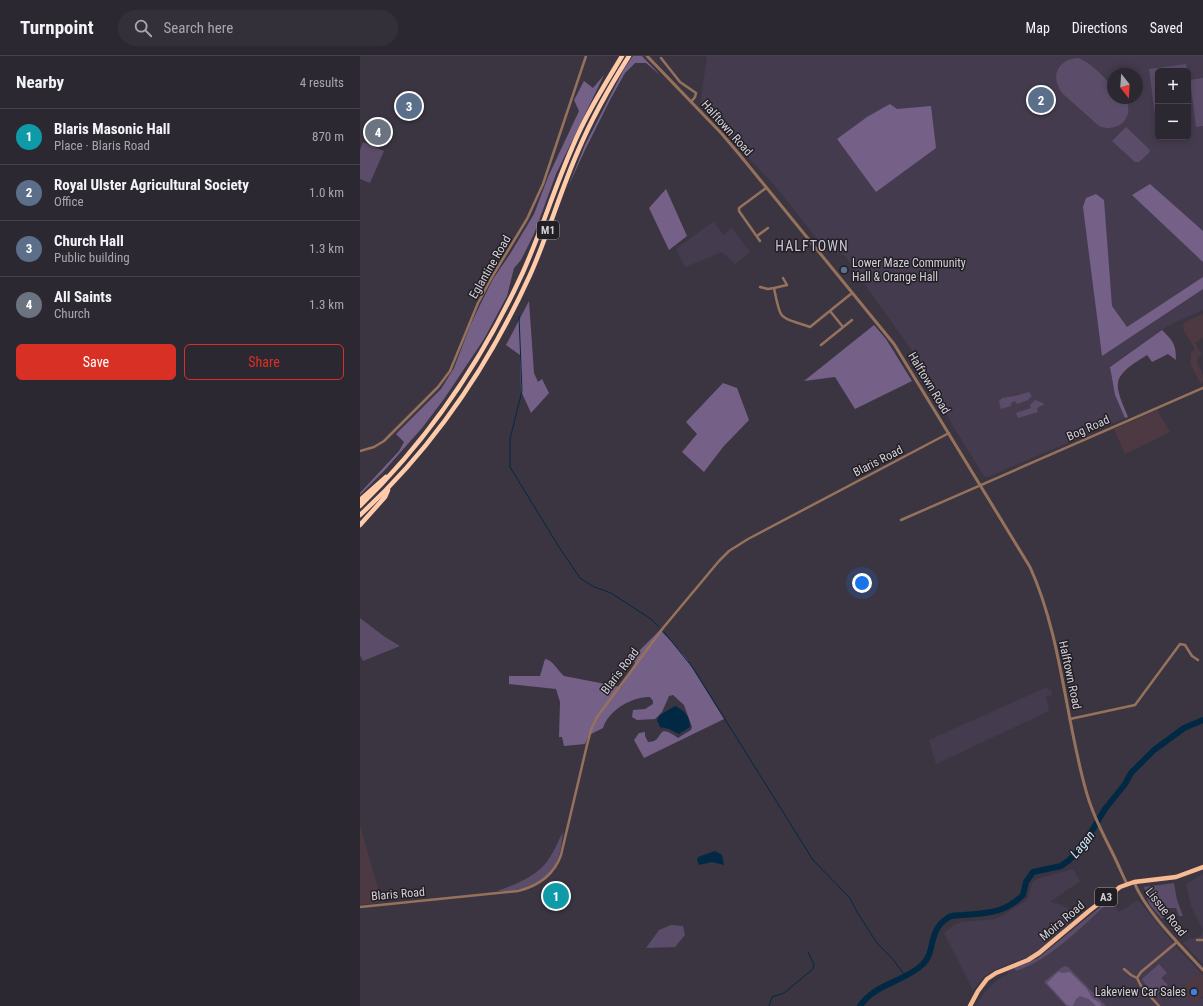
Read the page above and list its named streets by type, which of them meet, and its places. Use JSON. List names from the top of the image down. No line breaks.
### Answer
{"streets":{"highway":["M1","A3","Moira Road"],"street":["Halftown Road","Eglantine Road","Bog Road","Blaris Road","Lissue Road"]},"crossings":[["Halftown Road","Bog Road"],["Halftown Road","Blaris Road"],["Halftown Road","Moira Road"],["Lissue Road","Moira Road"]],"districts":["HALFTOWN"],"water":["Lagan"],"places":["Lower Maze Community Hall & Orange Hall","Lakeview Car Sales"],"north":"bottom","page":{"header":"Turnpoint","search":"Search here","nav":["Map","Directions","Saved"],"heading":["Nearby","4 results"],"map_buttons":["+","−"],"pins":["2","3","4","1"],"list":[{"mark":"1","name":"Blaris Masonic Hall","note":"Place · Blaris Road","value":"870 m"},{"mark":"2","name":"Royal Ulster Agricultural Society","note":"Office","value":"1.0 km"},{"mark":"3","name":"Church Hall","note":"Public building","value":"1.3 km"},{"mark":"4","name":"All Saints","note":"Church","value":"1.3 km"}],"buttons":["Save","Share"]}}
